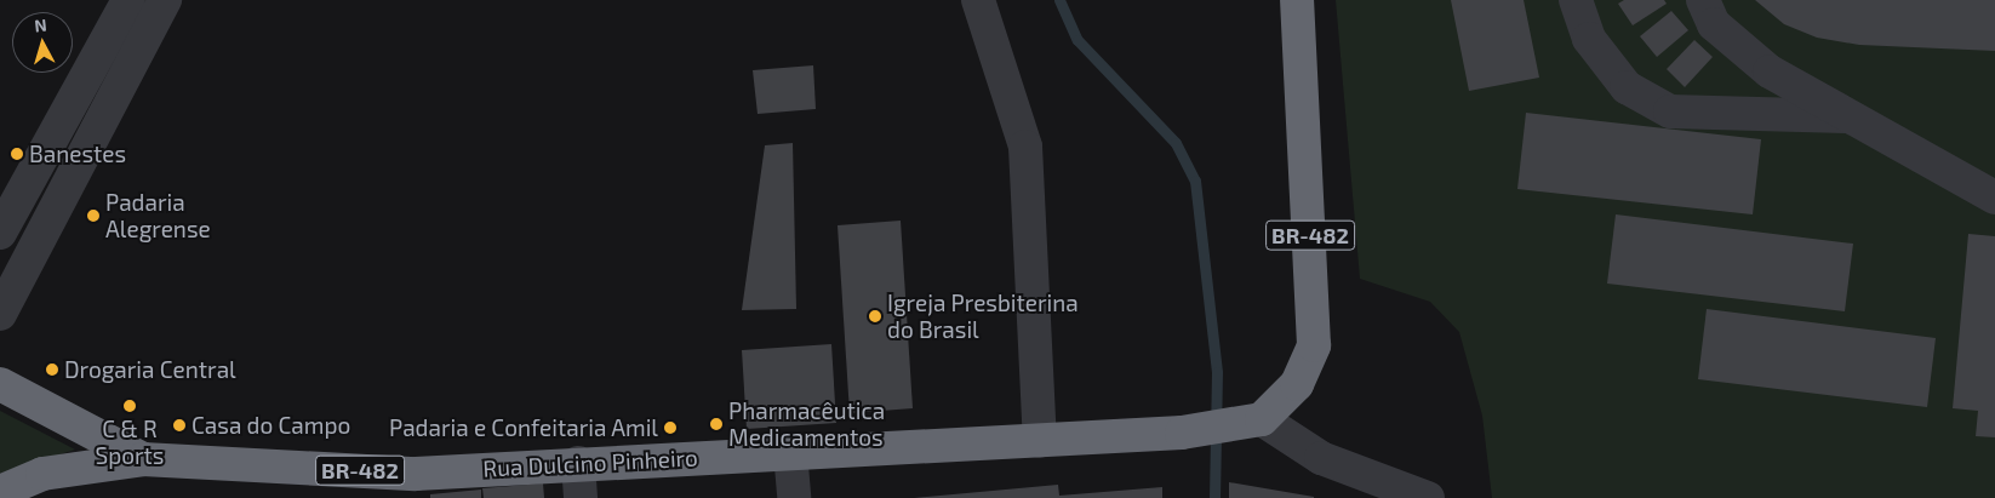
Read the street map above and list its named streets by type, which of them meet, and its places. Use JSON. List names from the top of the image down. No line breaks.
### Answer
{"streets":{"highway":["BR-482","Rua Dulcino Pinheiro"]},"crossings":[["BR-482","Rua Dulcino Pinheiro"]],"places":["Banestes","Padaria Alegrense","Igreja Presbiterina do Brasil","Drogaria Central","C & R Sports","Pharmacêutica Medicamentos","Casa do Campo","Padaria e Confeitaria Amil"],"north":"top"}
